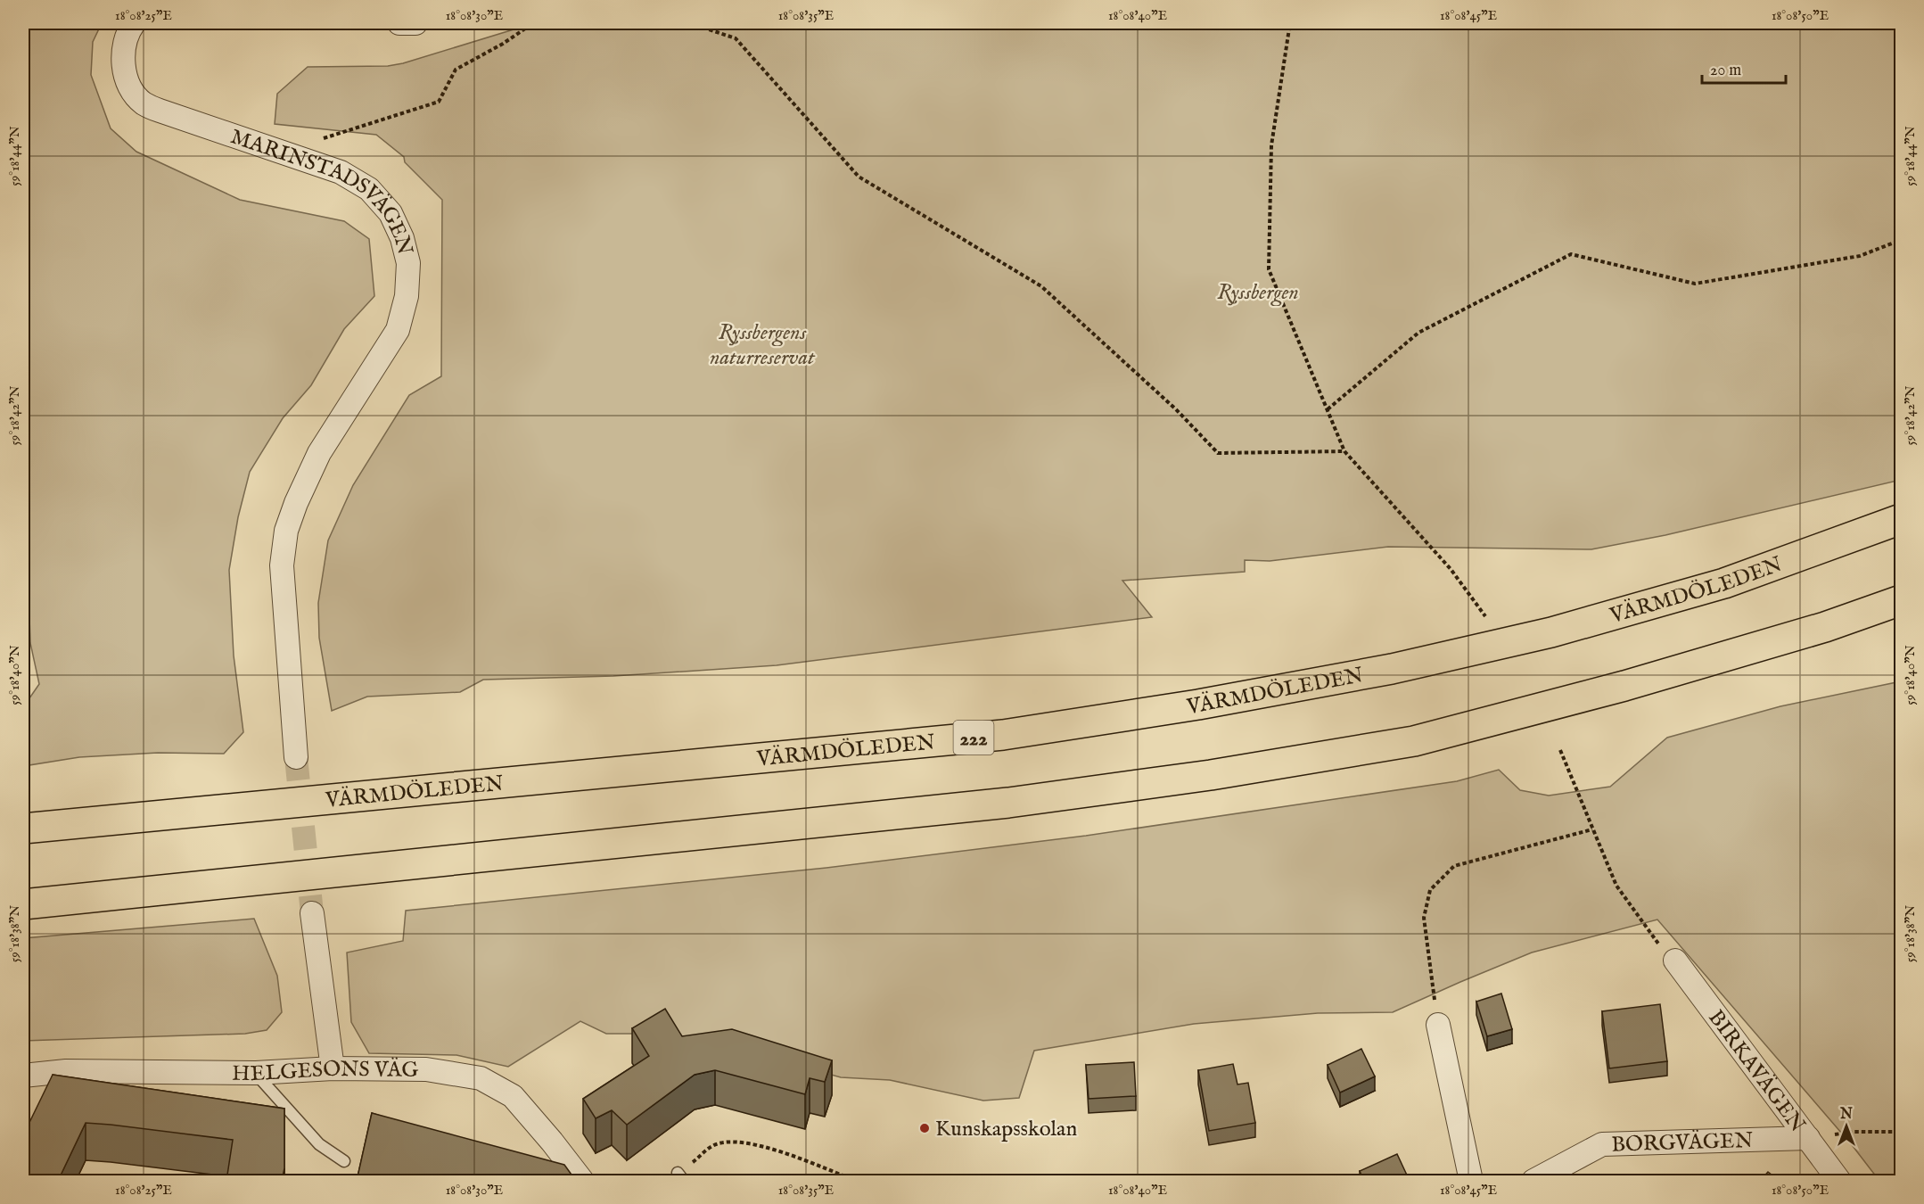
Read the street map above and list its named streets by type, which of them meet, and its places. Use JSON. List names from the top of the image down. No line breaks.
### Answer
{"streets":{"highway":["VÄRMDÖLEDEN","222"],"street":["MARINSTADSVÄGEN","BIRKAVÄGEN","HELGESONS VÄG","BORGVÄGEN"]},"crossings":[["BIRKAVÄGEN","BORGVÄGEN"]],"parks":["Ryssbergen","Ryssbergens naturreservat"],"places":["Kunskapsskolan"],"scale_bar":"20 m","north":"top","coordinates":["18°08'25\"E","18°08'30\"E","18°08'35\"E","18°08'40\"E","18°08'45\"E","18°08'50\"E","59°18'44\"N","59°18'42\"N","59°18'40\"N","59°18'38\"N"]}
